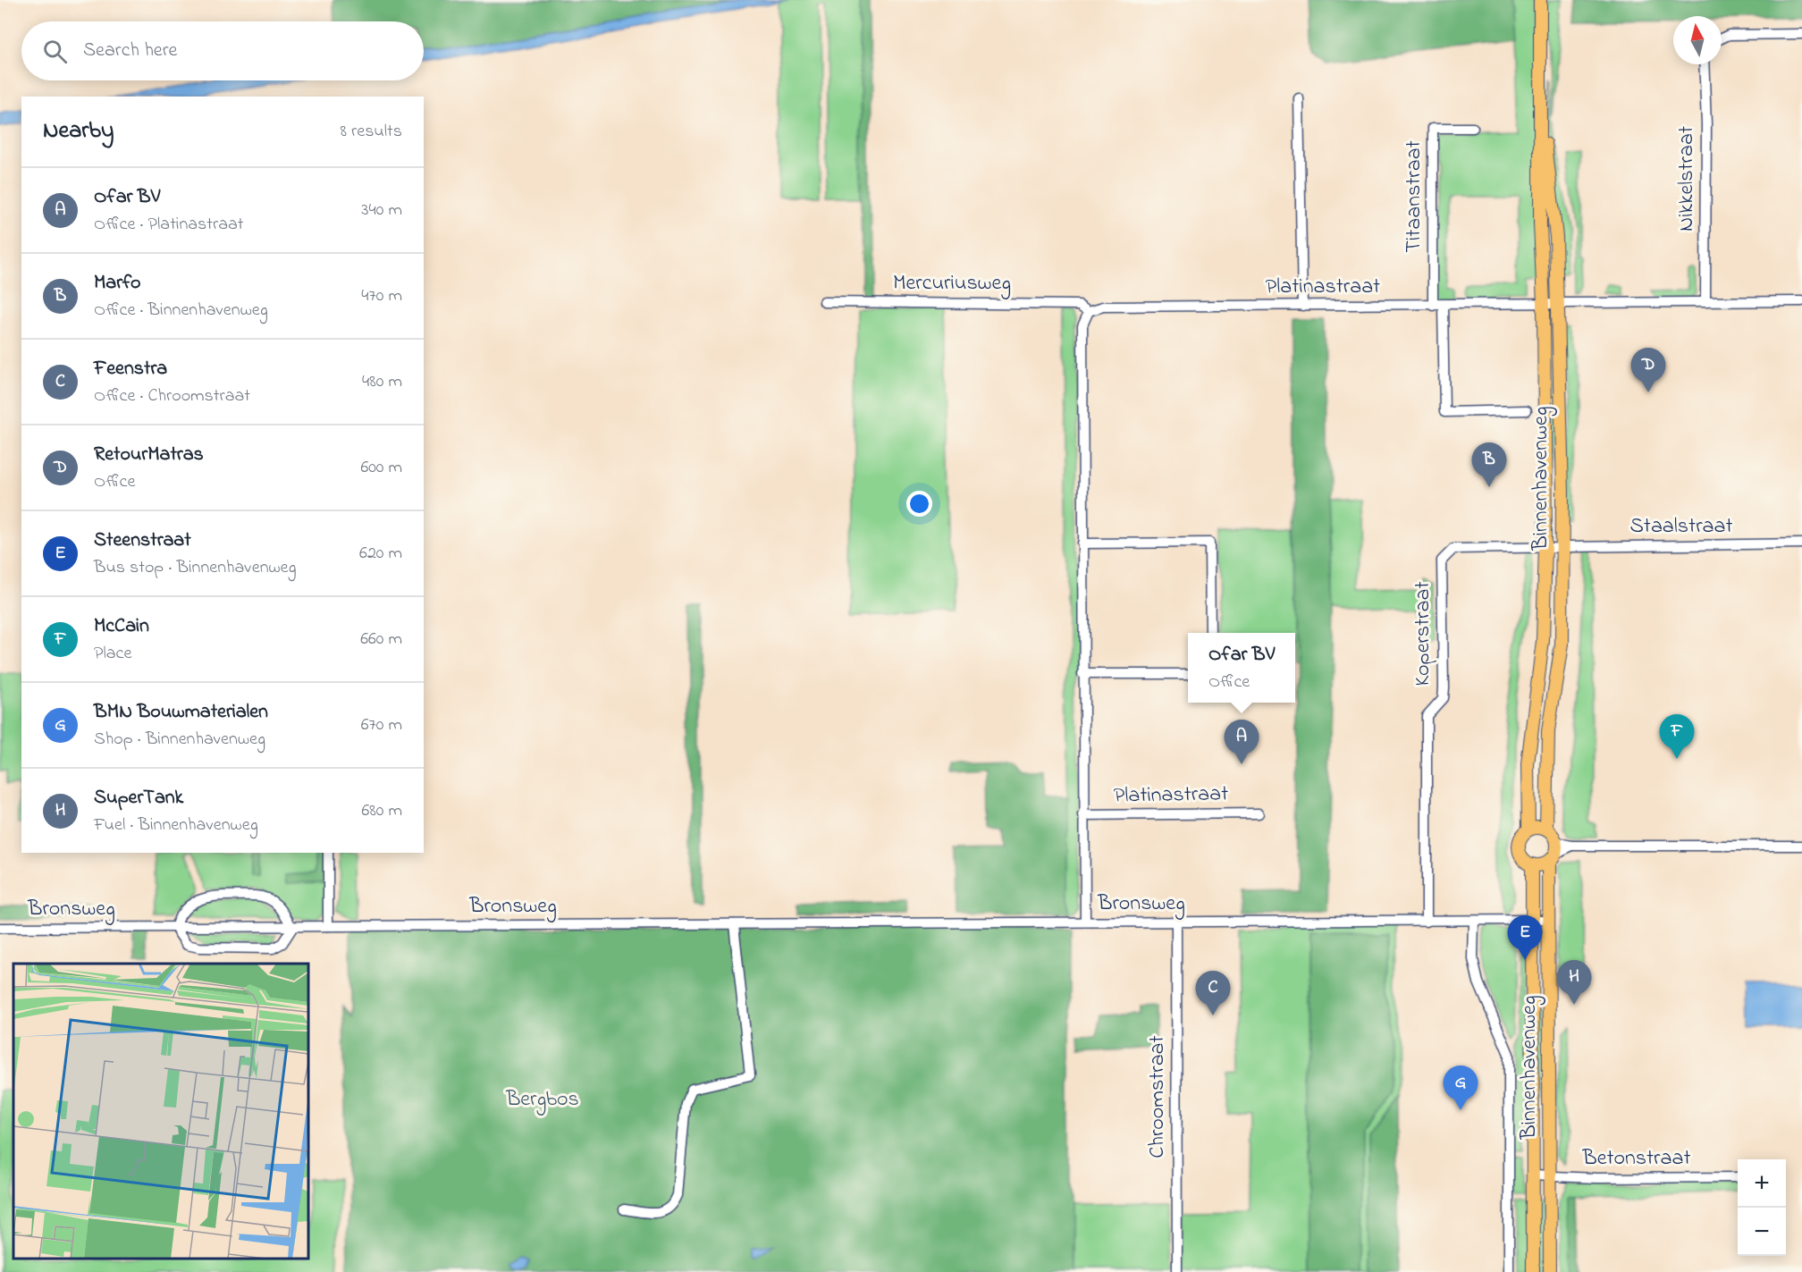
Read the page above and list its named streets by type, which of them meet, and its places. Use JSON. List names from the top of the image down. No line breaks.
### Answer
{"streets":{"main road":["Binnenhavenweg"],"street":["Nikkelstraat","Titaanstraat","Mercuriusweg","Platinastraat","Staalstraat","Koperstraat","Bronsweg","Chroomstraat","Betonstraat"]},"crossings":[["Titaanstraat","Platinastraat"],["Mercuriusweg","Platinastraat"],["Platinastraat","Binnenhavenweg"],["Platinastraat","Bronsweg"],["Binnenhavenweg","Staalstraat"],["Binnenhavenweg","Koperstraat"],["Binnenhavenweg","Bronsweg"],["Binnenhavenweg","Betonstraat"],["Staalstraat","Koperstraat"],["Koperstraat","Bronsweg"],["Bronsweg","Chroomstraat"]],"parks":["Bergbos"],"north":"top","page":{"search":"Search here","heading":["Nearby","8 results"],"list":[{"mark":"A","name":"Ofar BV","note":"Office · Platinastraat","value":"340 m"},{"mark":"B","name":"Marfo","note":"Office · Binnenhavenweg","value":"470 m"},{"mark":"C","name":"Feenstra","note":"Office · Chroomstraat","value":"480 m"},{"mark":"D","name":"RetourMatras","note":"Office","value":"600 m"},{"mark":"E","name":"Steenstraat","note":"Bus stop · Binnenhavenweg","value":"620 m"},{"mark":"F","name":"McCain","note":"Place","value":"660 m"},{"mark":"G","name":"BMN Bouwmaterialen","note":"Shop · Binnenhavenweg","value":"670 m"},{"mark":"H","name":"SuperTank","note":"Fuel · Binnenhavenweg","value":"680 m"}],"pins":["D","B","F","A","E","H","C","G"],"popup":["Ofar BV","Office"],"map_buttons":["+","−"]}}
